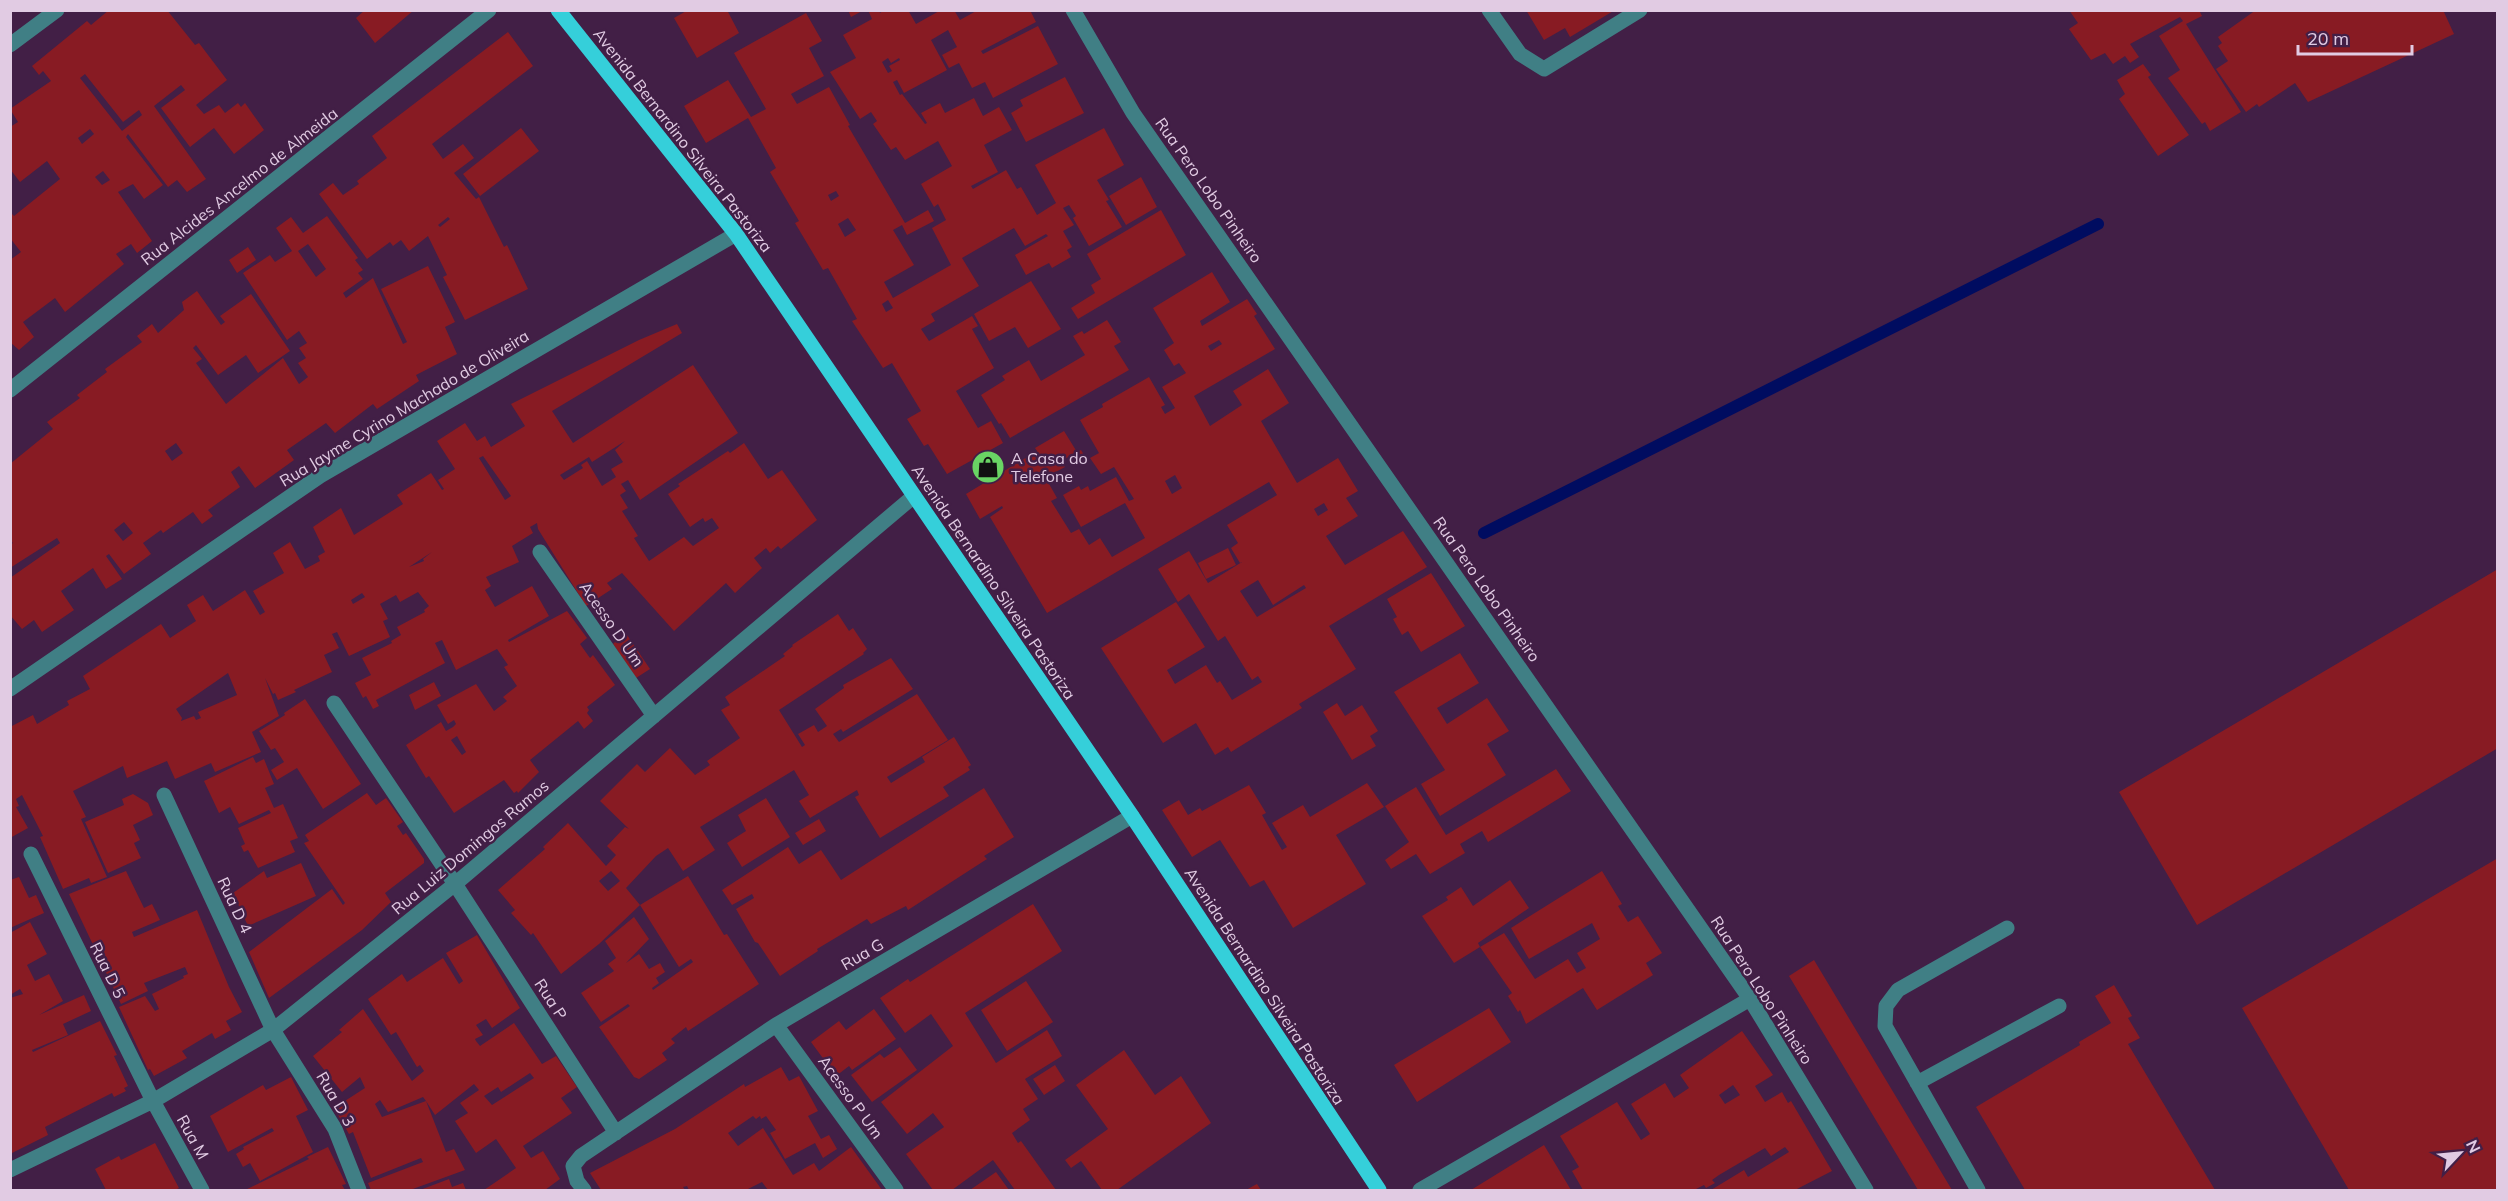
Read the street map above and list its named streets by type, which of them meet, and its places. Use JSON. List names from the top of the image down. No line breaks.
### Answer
{"streets":{"main road":["Avenida Bernardino Silveira Pastoriza"],"street":["Rua Alcides Ancelmo de Almeida","Rua Pero Lobo Pinheiro","Rua Jayme Cyrino Machado de Oliveira","Acesso D Um","Rua Luiz Domingos Ramos","Rua D 4","Rua G","Rua D 5","Rua P","Acesso P Um","Rua D 3","Rua M"]},"crossings":[["Avenida Bernardino Silveira Pastoriza","Rua Jayme Cyrino Machado de Oliveira"],["Avenida Bernardino Silveira Pastoriza","Rua Luiz Domingos Ramos"],["Avenida Bernardino Silveira Pastoriza","Rua G"],["Acesso D Um","Rua Luiz Domingos Ramos"],["Rua Luiz Domingos Ramos","Rua D 4"],["Rua Luiz Domingos Ramos","Rua D 5"],["Rua Luiz Domingos Ramos","Rua P"],["Rua Luiz Domingos Ramos","Rua D 3"],["Rua Luiz Domingos Ramos","Rua M"],["Rua D 4","Rua D 3"],["Rua G","Rua P"],["Rua G","Acesso P Um"],["Rua D 5","Rua M"]],"places":{"shop":["A Casa do Telefone"]},"scale_bar":"20 m","north":"top right"}
